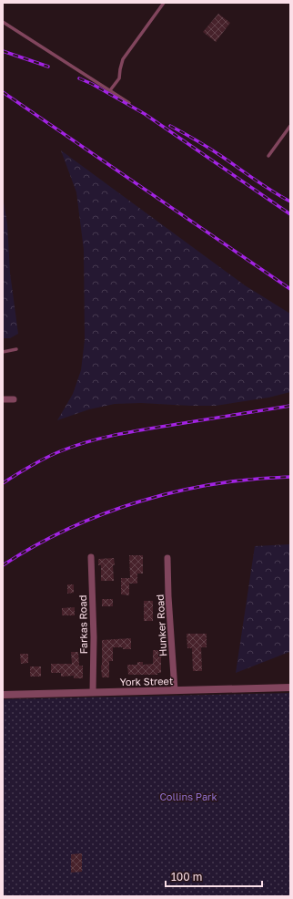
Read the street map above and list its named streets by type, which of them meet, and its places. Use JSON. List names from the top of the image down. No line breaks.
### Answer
{"streets":{"street":["Farkas Road","Hunker Road","York Street"]},"crossings":[["Farkas Road","York Street"],["Hunker Road","York Street"]],"parks":["Collins Park"],"scale_bar":"100 m"}
